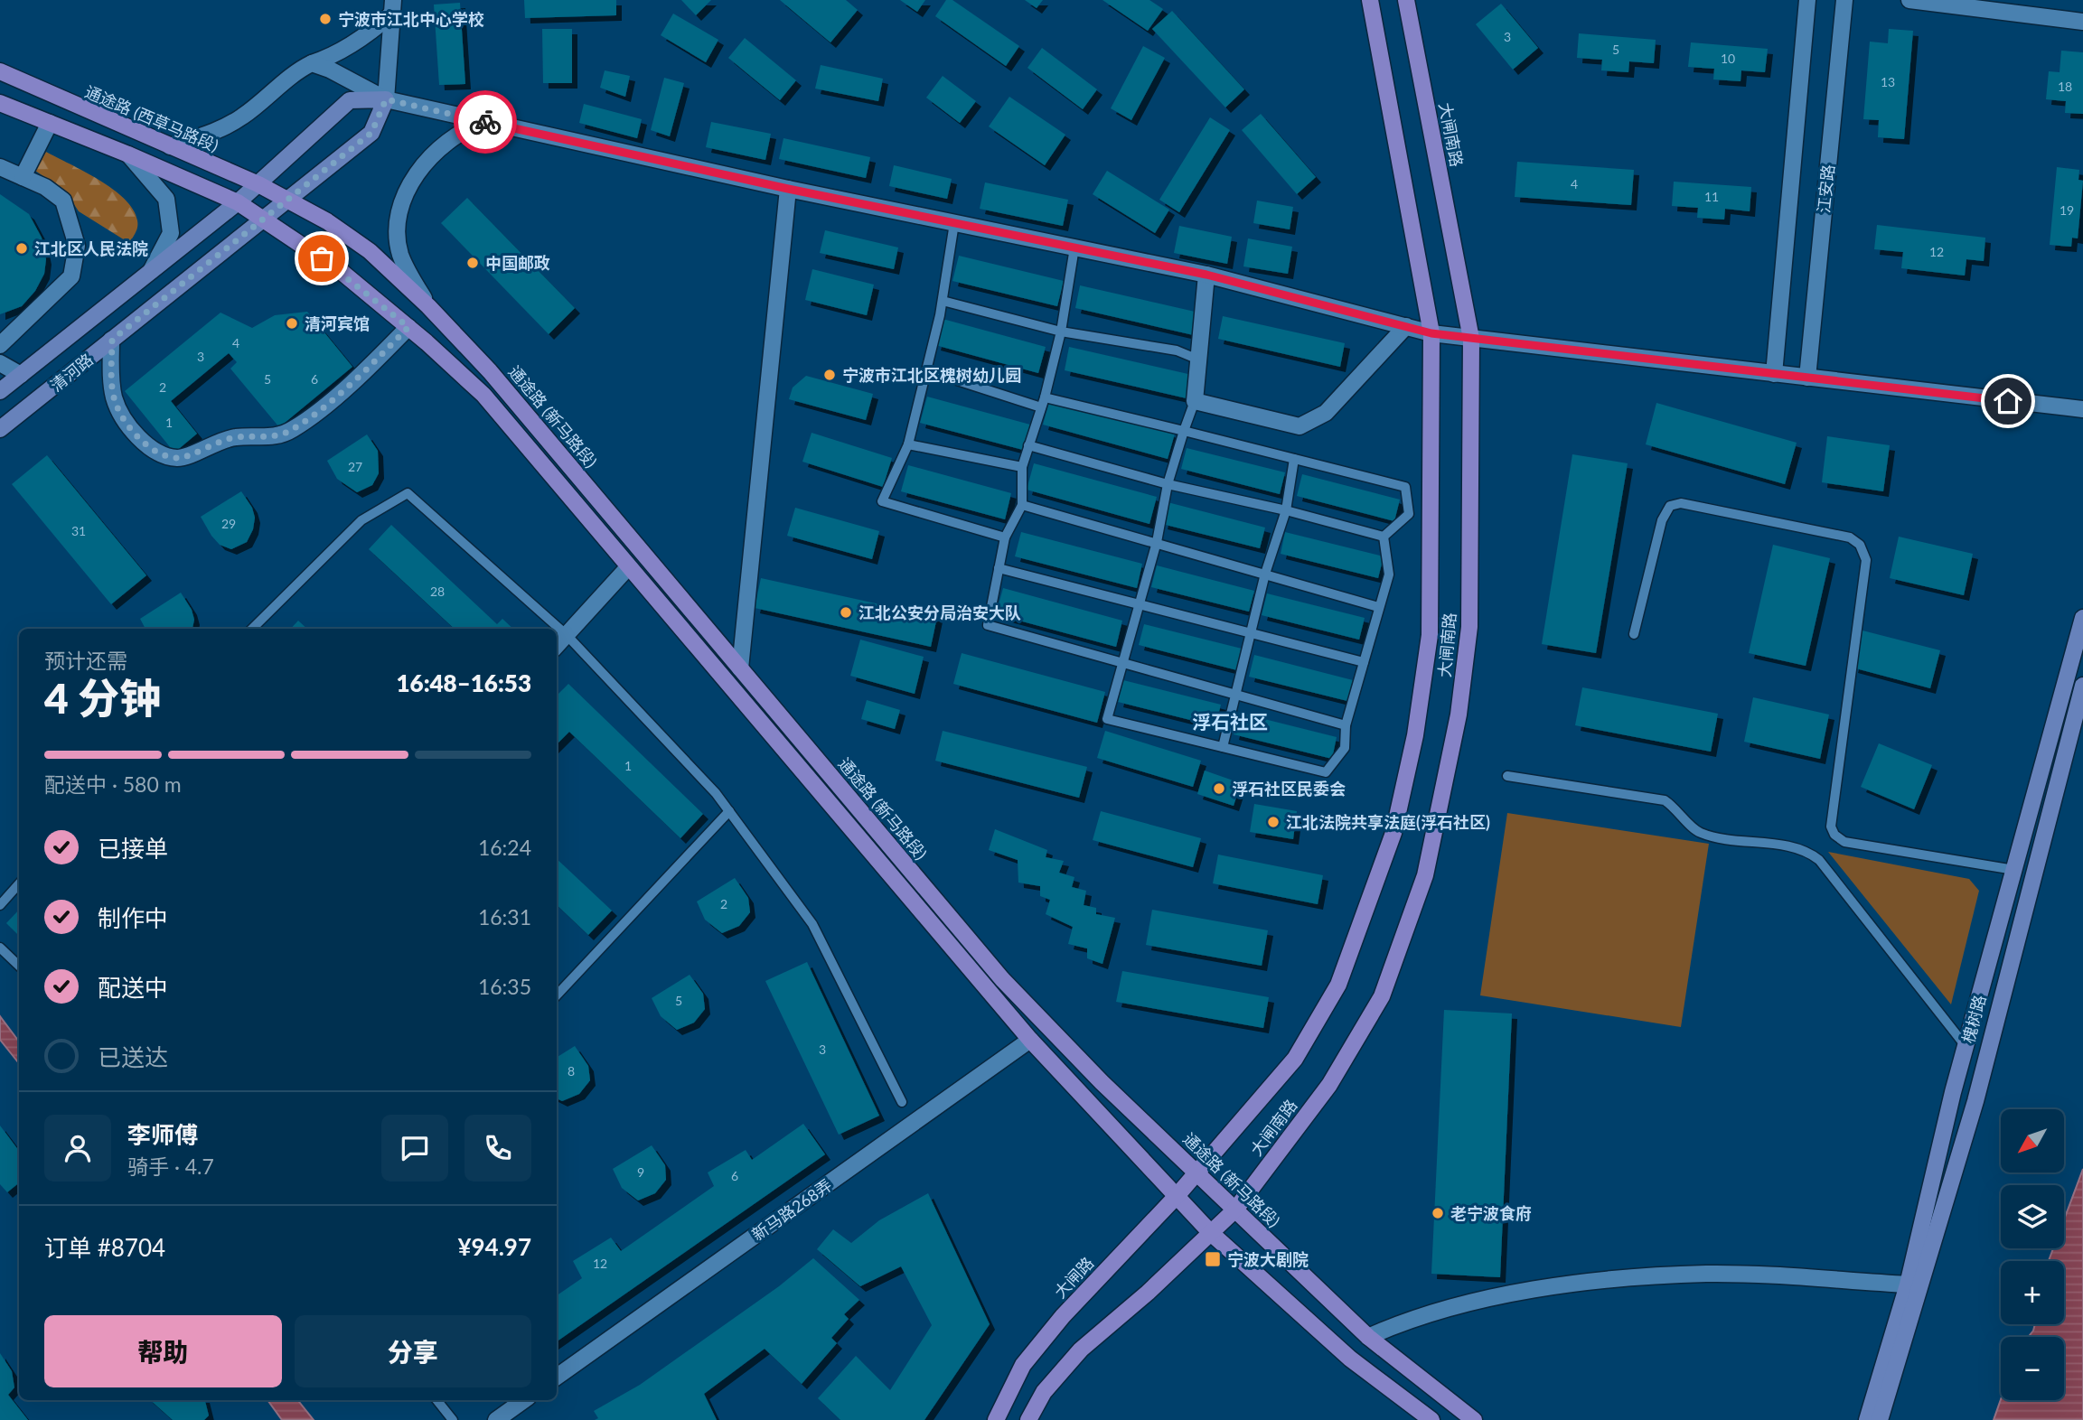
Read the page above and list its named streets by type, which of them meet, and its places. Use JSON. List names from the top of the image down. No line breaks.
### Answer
{"streets":{"main road":["通途路 (西草马路段)","大闸南路","清河路","通途路 (新马路段)","槐树路","大闸路"],"street":["江安路","新马路268弄"]},"crossings":[["通途路 (西草马路段)","清河路"],["通途路 (西草马路段)","通途路 (新马路段)"],["大闸南路","通途路 (新马路段)"],["大闸南路","大闸路"],["清河路","通途路 (新马路段)"],["通途路 (新马路段)","大闸路"]],"districts":["浮石社区"],"places":{"other":["宁波市江北中心学校","江北区人民法院","中国邮政","清河宾馆","宁波市江北区槐树幼儿园","江北公安分局治安大队","浮石社区民委会","江北法院共享法庭(浮石社区)","老宁波食府"],"transit":["宁波大剧院"]},"house_numbers":["3","5","10","13","18","4","11","19","12","4","3","5","6","2","1","27","29","31","28","1","2","5","3","8","9","6","12"],"north":"bottom left","page":{"heading":["4 分钟","预计还需","16:48–16:53"],"panel":["李师傅","骑手 · 4.7","订单 #8704","¥94.97"],"bar":"配送中 · 580 m","list":[["已接单","16:24"],["制作中","16:31"],["配送中","16:35"],"已送达"],"map_buttons":["+","−"],"buttons":["帮助","分享"]}}
